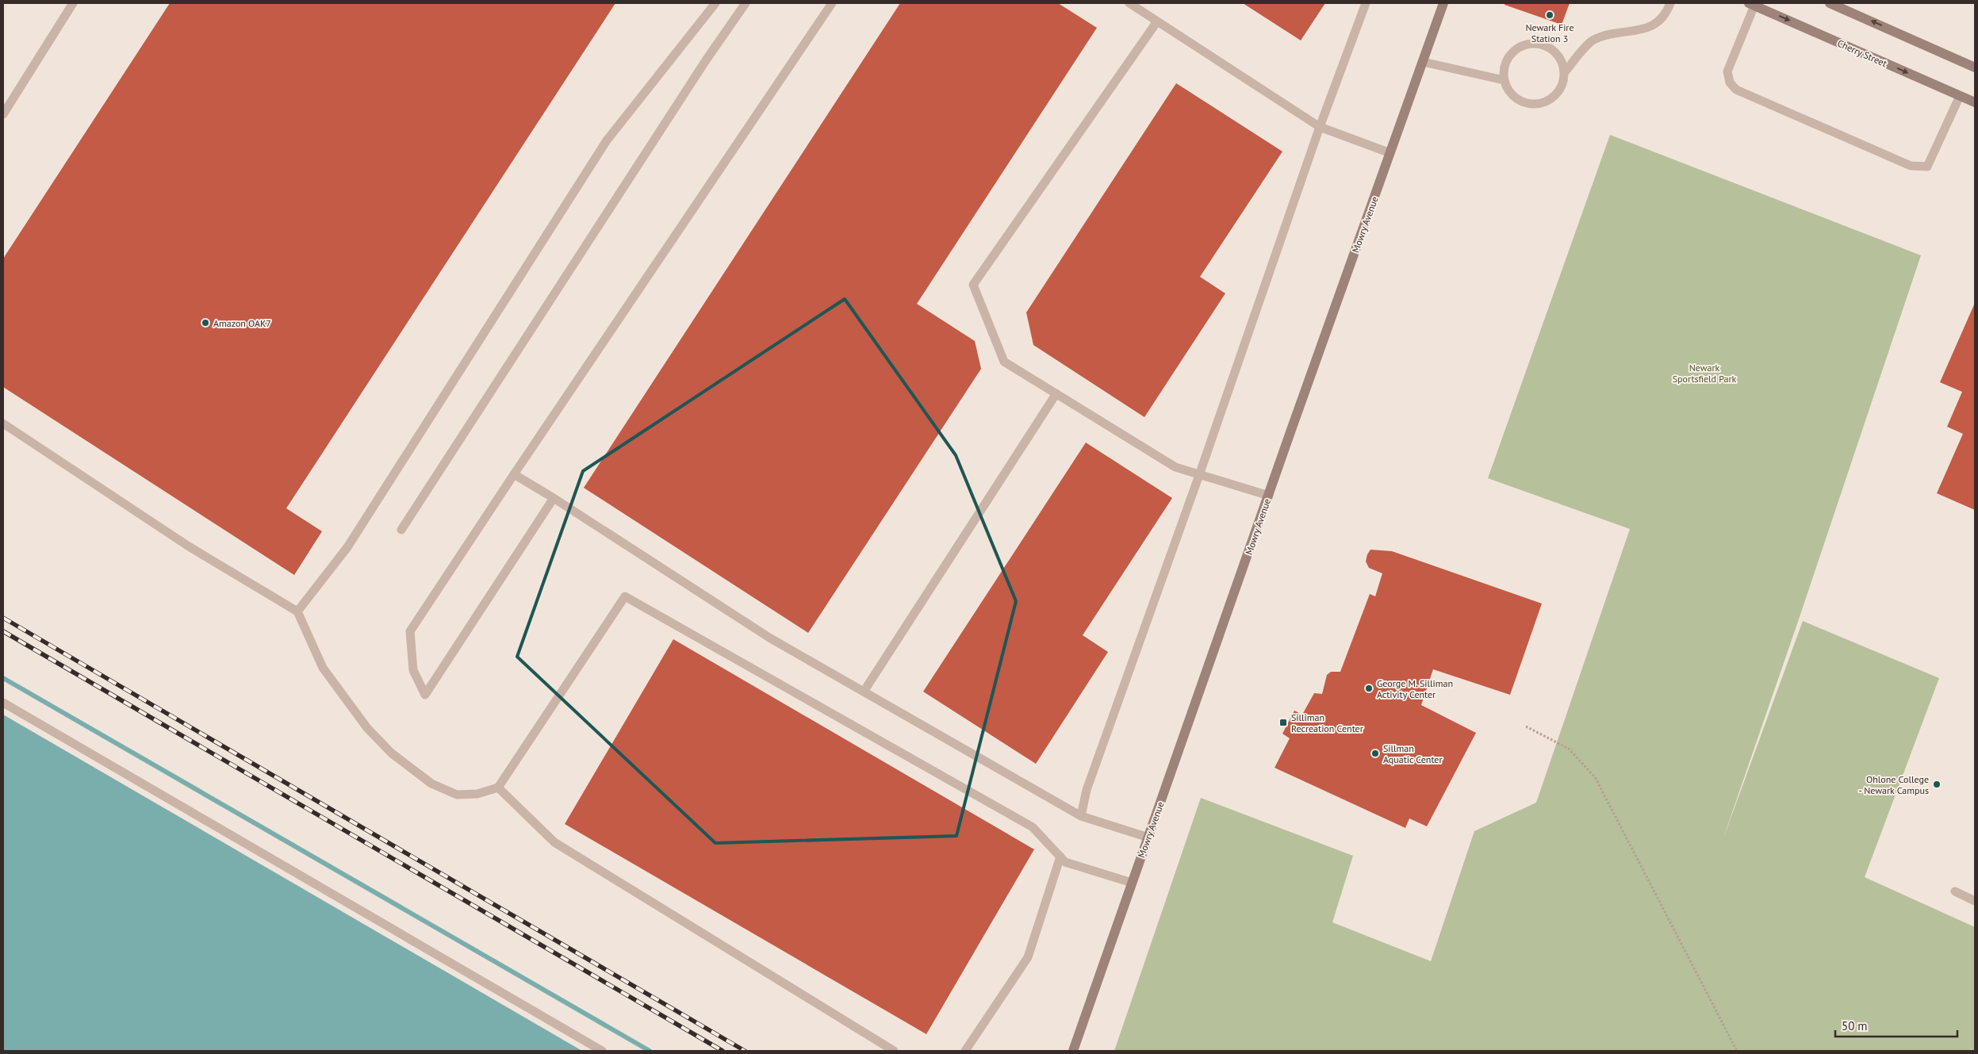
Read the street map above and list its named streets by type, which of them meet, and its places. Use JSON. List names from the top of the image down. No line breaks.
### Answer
{"streets":{"main road":["Cherry Street","Mowry Avenue"]},"parks":["Newark Sportsfield Park"],"places":{"other":["Newark Fire Station 3","Amazon OAK7","George M. Silliman Activity Center","Sillman Aquatic Center","Ohlone College - Newark Campus"],"transit":["Silliman Recreation Center"]},"scale_bar":"50 m"}
